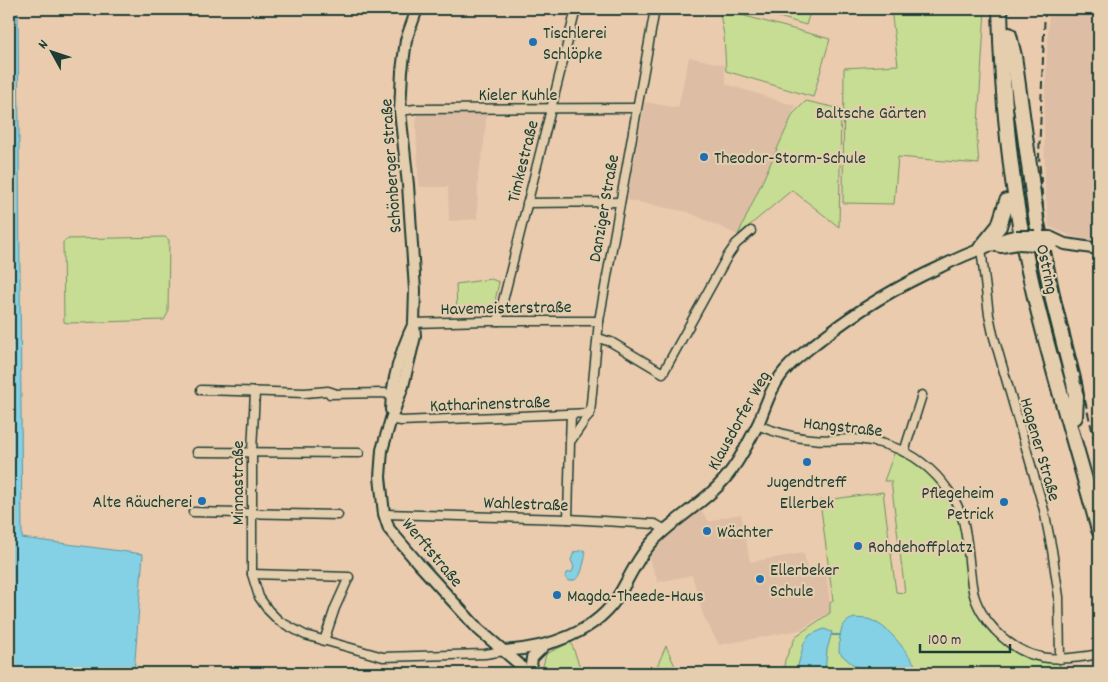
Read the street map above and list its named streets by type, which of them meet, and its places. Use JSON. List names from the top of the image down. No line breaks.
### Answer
{"streets":{"highway":["Ostring"],"main road":["Schönberger Straße","Klausdorfer Weg","Werftstraße"],"street":["Kieler Kuhle","Timkestraße","Danziger Straße","Havemeisterstraße","Katharinenstraße","Hangstraße","Hagener Straße","Minnastraße","Wahlestraße"]},"crossings":[["Kieler Kuhle","Timkestraße"],["Kieler Kuhle","Schönberger Straße"],["Kieler Kuhle","Danziger Straße"],["Timkestraße","Havemeisterstraße"],["Schönberger Straße","Havemeisterstraße"],["Schönberger Straße","Katharinenstraße"],["Schönberger Straße","Wahlestraße"],["Schönberger Straße","Werftstraße"],["Danziger Straße","Havemeisterstraße"],["Danziger Straße","Katharinenstraße"],["Klausdorfer Weg","Hangstraße"],["Klausdorfer Weg","Hagener Straße"],["Klausdorfer Weg","Minnastraße"],["Klausdorfer Weg","Wahlestraße"],["Klausdorfer Weg","Werftstraße"],["Hangstraße","Hagener Straße"],["Wahlestraße","Werftstraße"]],"parks":["Baltsche Gärten"],"places":["Tischlerei Schlöpke","Theodor-Storm-Schule","Jugendtreff Ellerbek","Alte Räucherei","Pflegeheim Petrick","Wächter","Rohdehoffplatz","Ellerbeker Schule","Magda-Theede-Haus"],"scale_bar":"100 m","north":"top left"}
